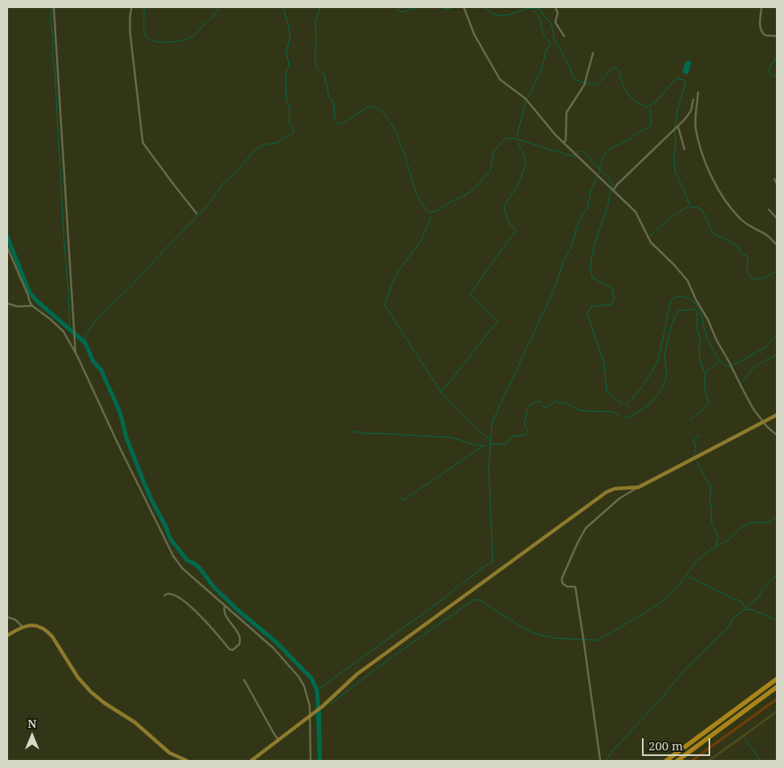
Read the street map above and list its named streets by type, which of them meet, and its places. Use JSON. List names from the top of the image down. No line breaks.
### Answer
{"scale_bar":"200 m","north":"top"}
